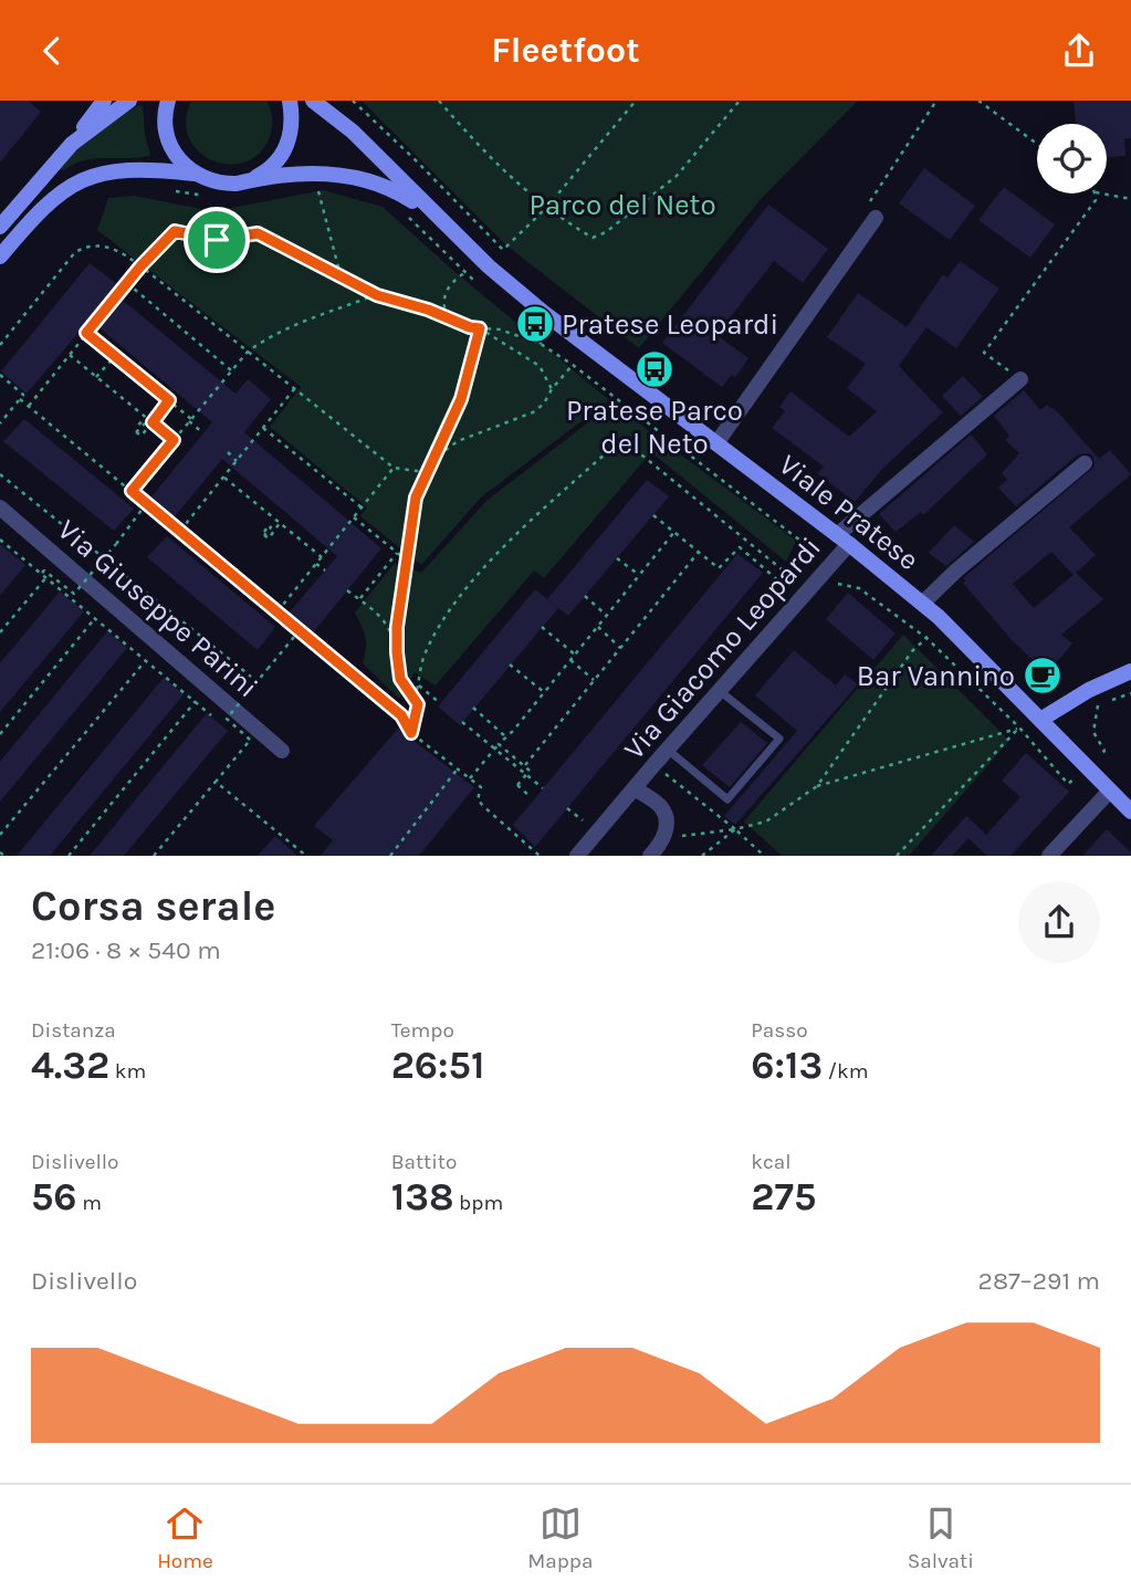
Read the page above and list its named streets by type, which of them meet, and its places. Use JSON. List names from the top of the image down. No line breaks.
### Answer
{"streets":{"main road":["Viale Pratese"],"street":["Via Giuseppe Parini","Via Giacomo Leopardi"]},"crossings":[["Viale Pratese","Via Giacomo Leopardi"]],"parks":["Parco del Neto"],"places":{"bus stop":["Pratese Leopardi","Pratese Parco del Neto"],"cafe":["Bar Vannino"]},"page":{"header":"Fleetfoot","heading":["Corsa serale","21:06 · 8 × 540 m"],"stats":[["Distanza","4.32 km"],["Tempo","26:51"],["Passo","6:13 /km"],["Dislivello","56 m"],["Battito","138 bpm"],["kcal","275"]],"chart":["Dislivello","287–291 m"],"tabs":["Home","Mappa","Salvati"]}}
